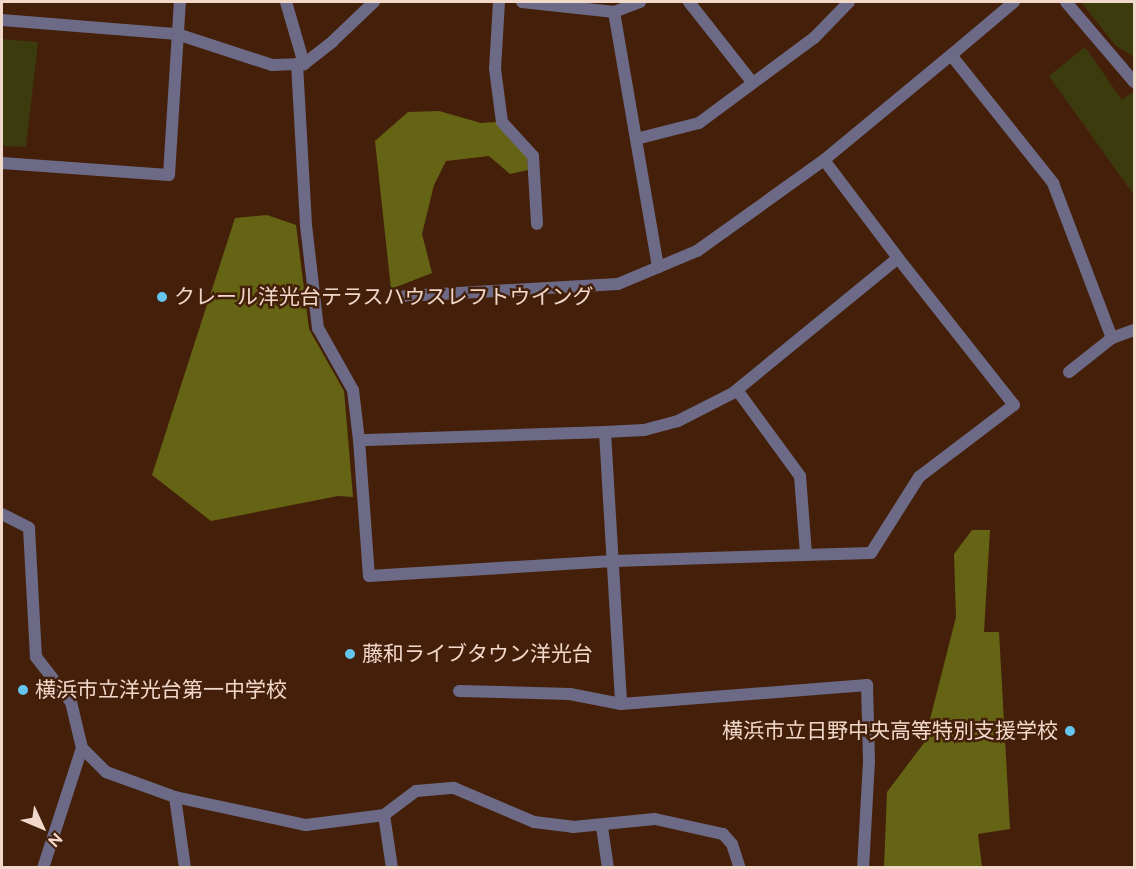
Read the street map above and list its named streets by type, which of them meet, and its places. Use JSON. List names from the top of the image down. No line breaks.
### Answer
{"places":["クレール洋光台テラスハウスレフトウイング","藤和ライブタウン洋光台","横浜市立洋光台第一中学校","横浜市立日野中央高等特別支援学校"],"north":"bottom right"}
